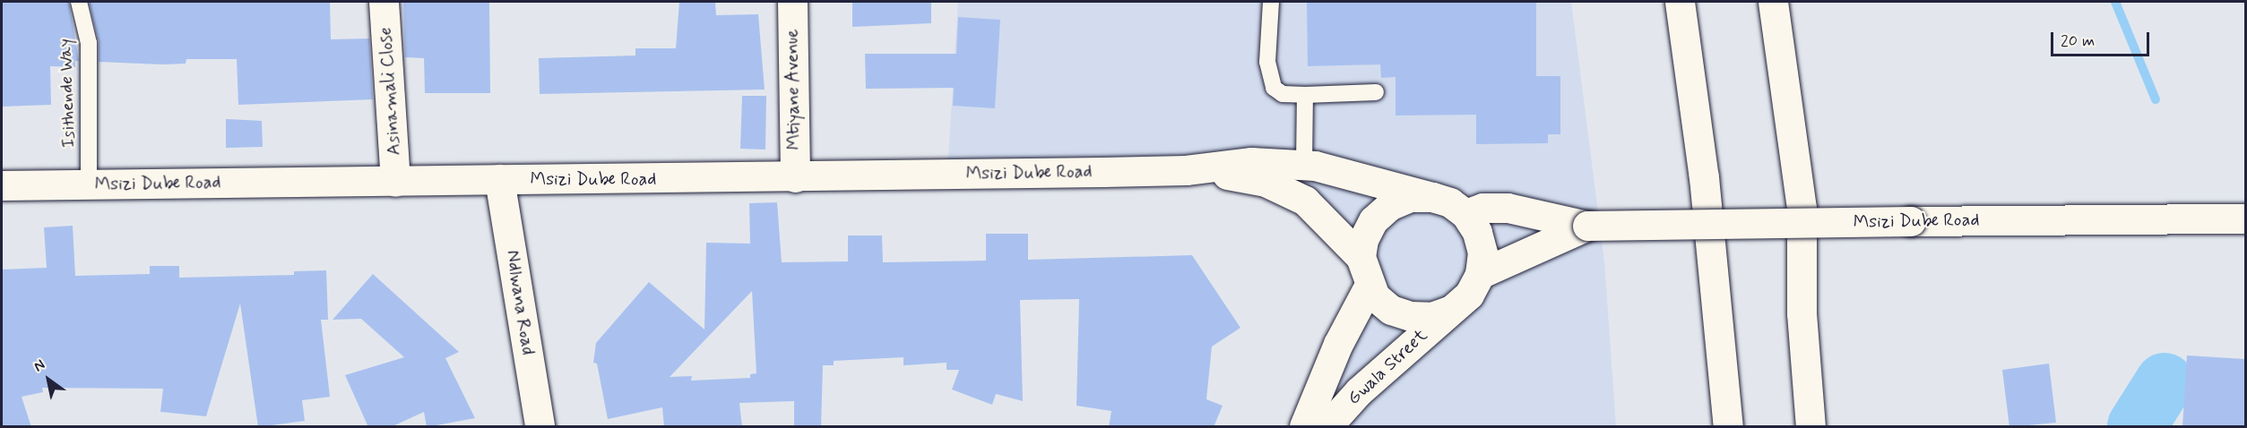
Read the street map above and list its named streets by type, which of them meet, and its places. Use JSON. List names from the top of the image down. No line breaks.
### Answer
{"streets":{"main road":["Mtiyane Avenue","Asinamali Close","Msizi Dube Road","Ndlwana Road","Gwala Street"],"lane":["Isithende Way"]},"crossings":[["Mtiyane Avenue","Msizi Dube Road"],["Asinamali Close","Msizi Dube Road"],["Isithende Way","Msizi Dube Road"],["Msizi Dube Road","Ndlwana Road"],["Msizi Dube Road","Gwala Street"]],"scale_bar":"20 m","north":"top left"}
